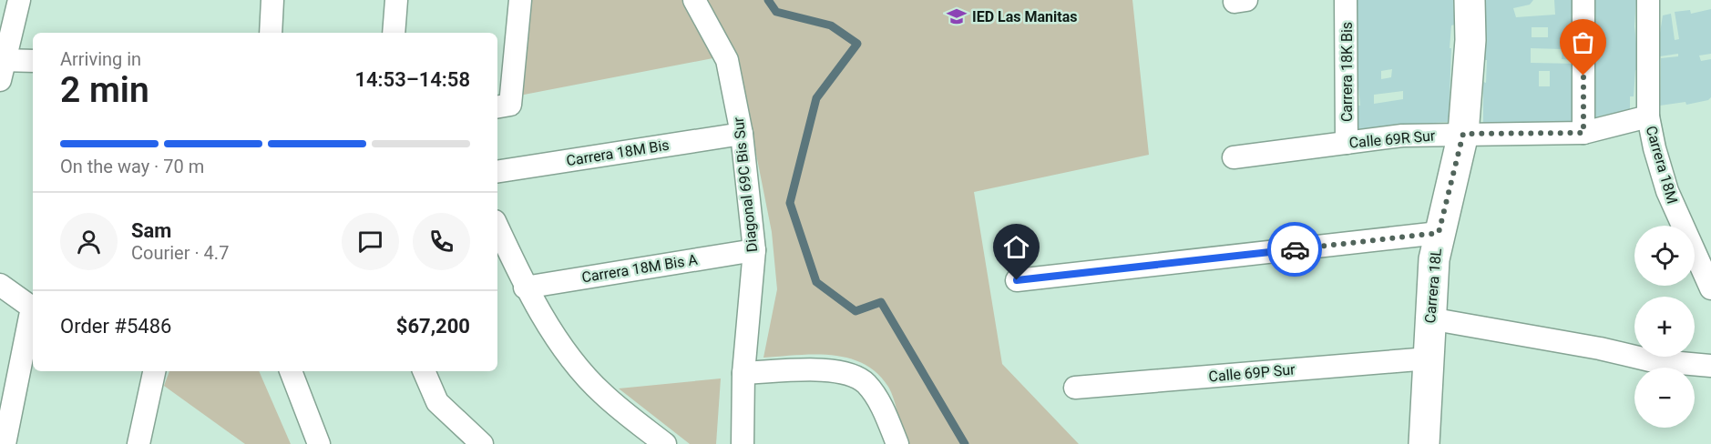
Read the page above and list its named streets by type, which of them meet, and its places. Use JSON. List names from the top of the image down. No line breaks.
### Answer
{"streets":{"street":["Carrera 18K Bis","Calle 69R Sur","Carrera 18M Bis","Carrera 18M","Diagonal 69C Bis Sur","Carrera 18M Bis A","Carrera 18L","Calle 69P Sur"]},"crossings":[["Carrera 18K Bis","Calle 69R Sur"],["Calle 69R Sur","Carrera 18M"],["Calle 69R Sur","Carrera 18L"],["Carrera 18M Bis","Diagonal 69C Bis Sur"],["Diagonal 69C Bis Sur","Carrera 18M Bis A"],["Carrera 18L","Calle 69P Sur"]],"places":{"school or university":["IED Las Manitas"]},"page":{"heading":["2 min","Arriving in","14:53–14:58"],"panel":["Sam","Courier · 4.7","Order #5486","$67,200"],"bar":"On the way · 70 m","map_buttons":["+","−"]}}
